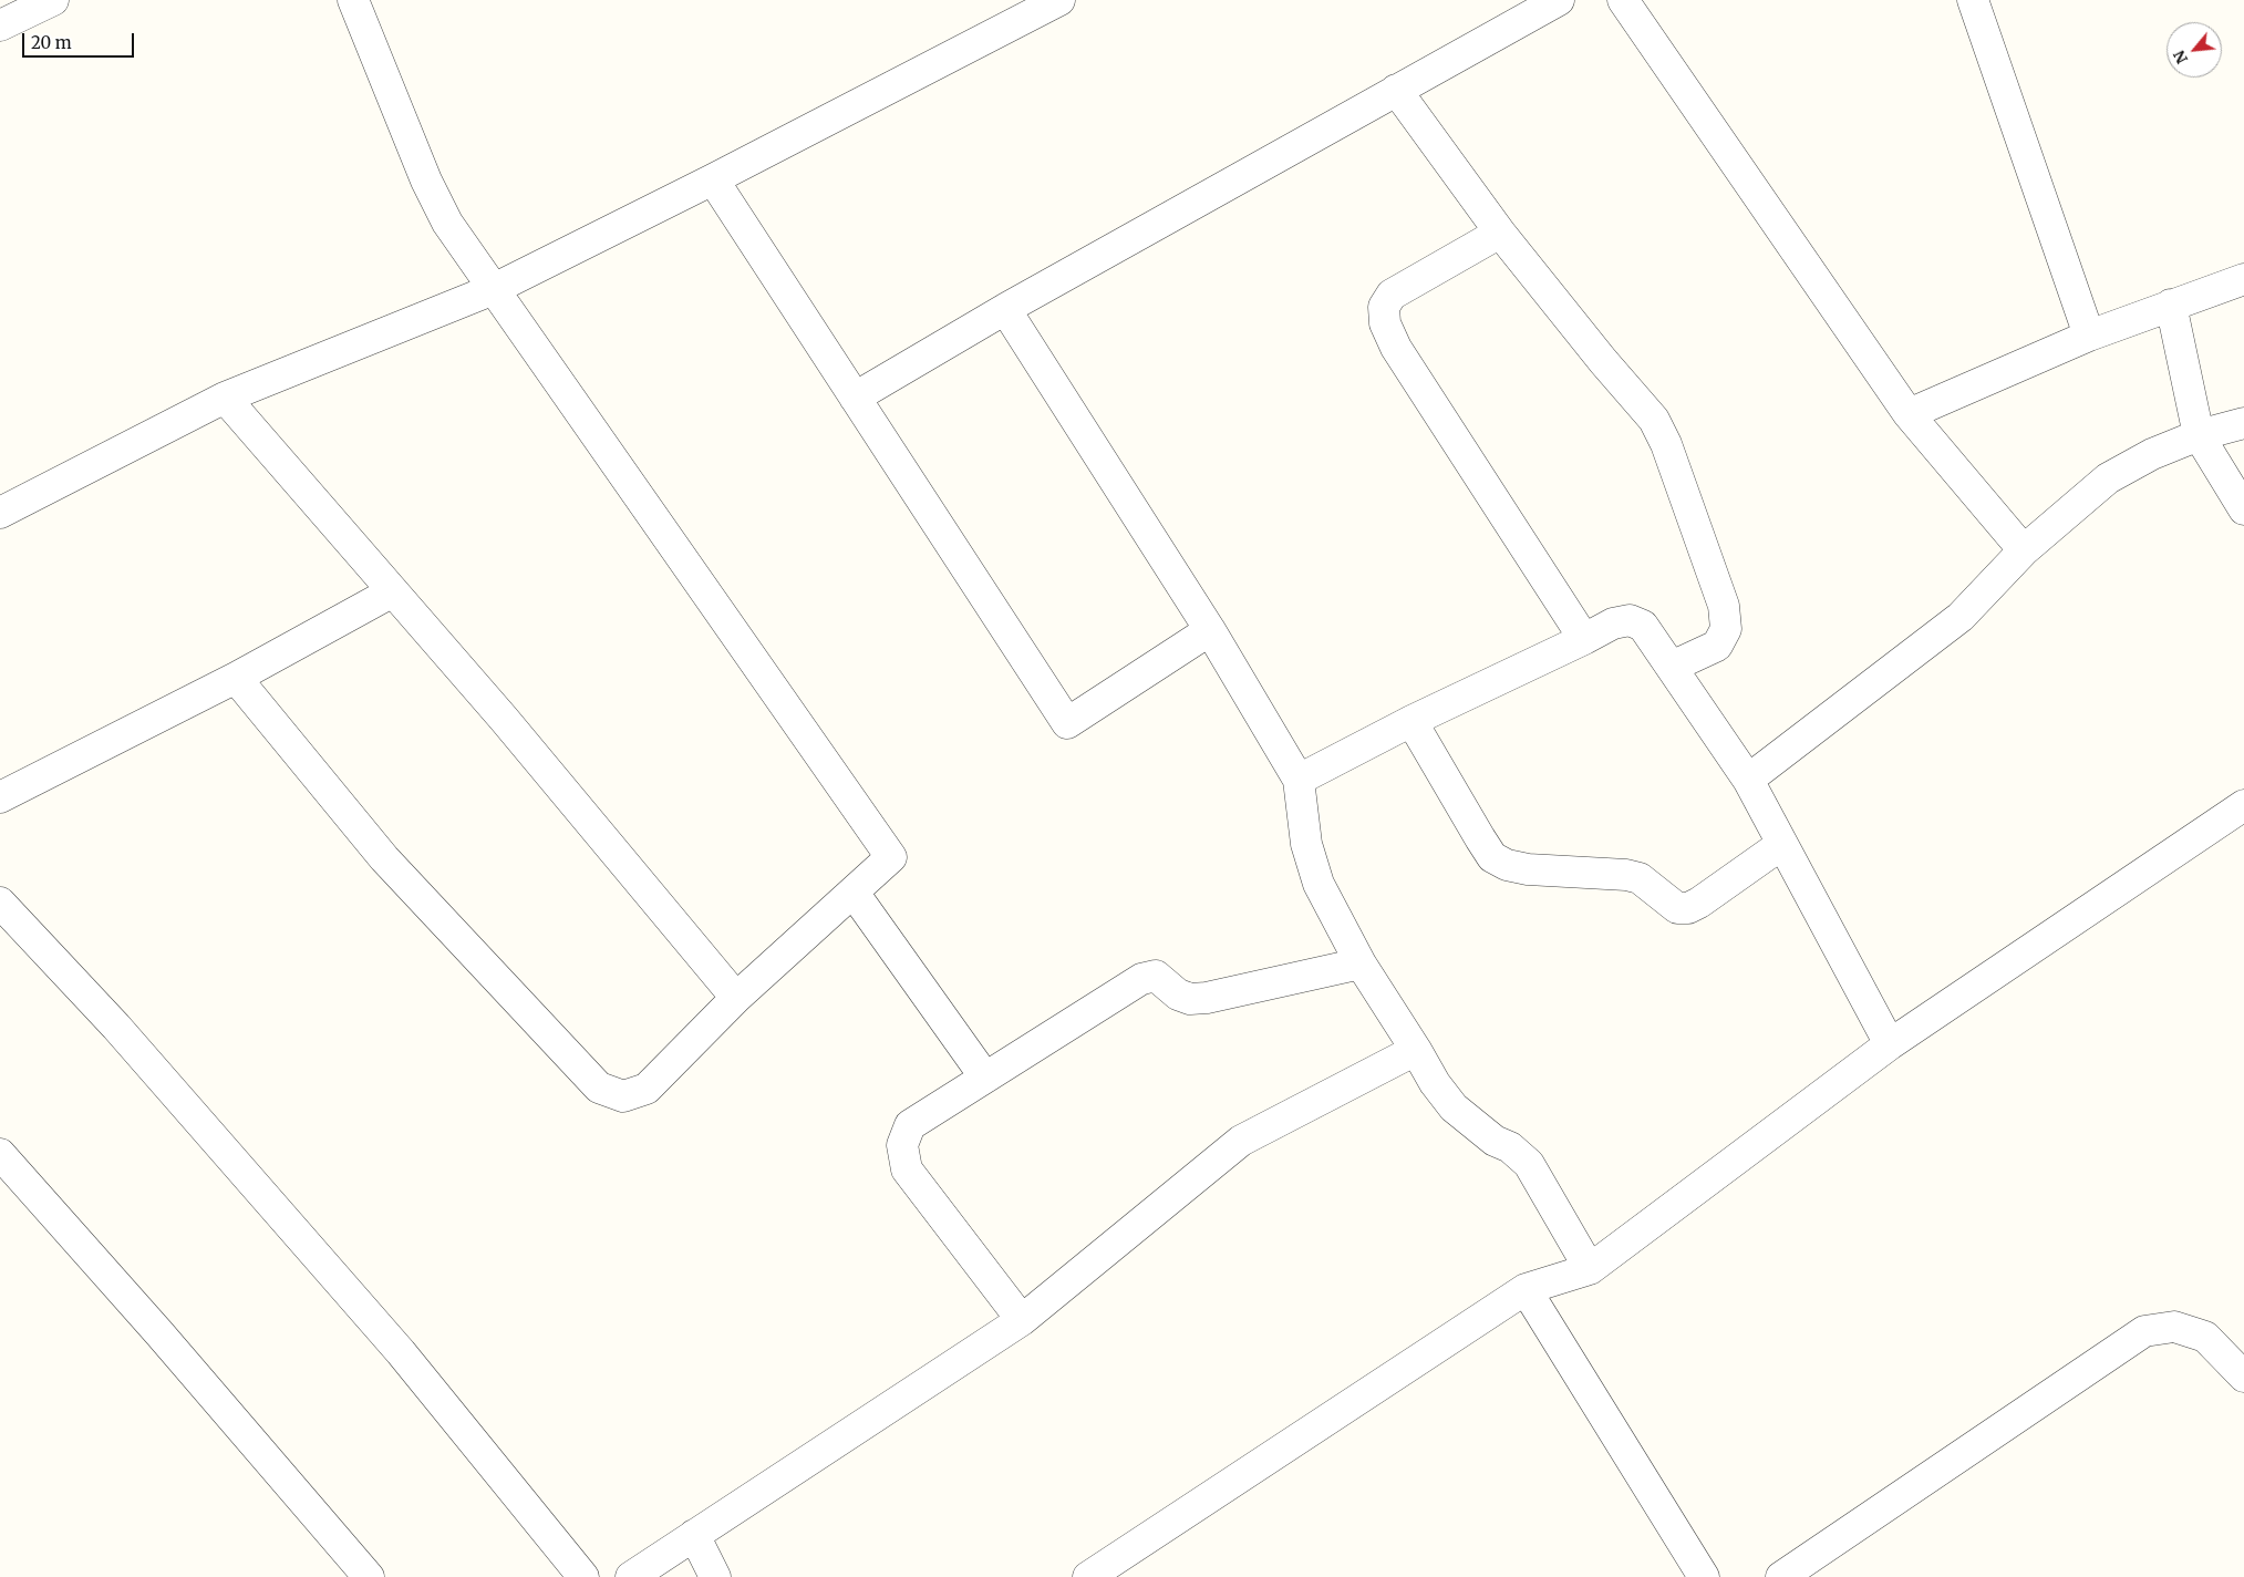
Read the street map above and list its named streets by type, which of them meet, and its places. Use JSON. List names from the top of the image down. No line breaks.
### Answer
{"scale_bar":"20 m","north":"bottom left"}
